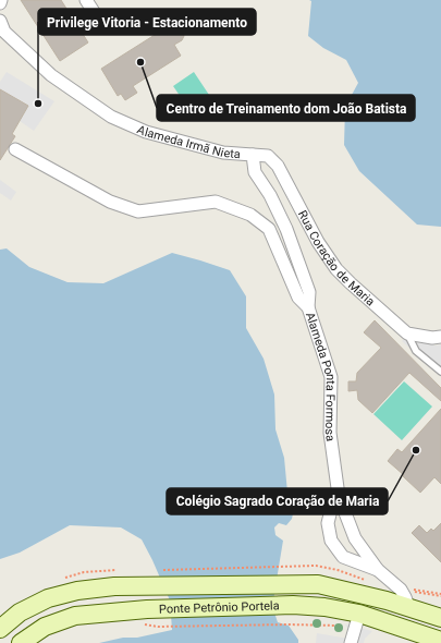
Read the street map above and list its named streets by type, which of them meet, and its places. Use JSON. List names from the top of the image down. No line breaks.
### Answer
{"streets":{"main road":["Ponte Petrônio Portela"],"street":["Alameda Irmã Nieta","Rua Coração de Maria","Alameda Ponta Formosa"]},"crossings":[["Alameda Irmã Nieta","Rua Coração de Maria"],["Alameda Irmã Nieta","Alameda Ponta Formosa"]],"places":["Centro de Treinamento dom João Batista","Privilege Vitoria - Estacionamento","Colégio Sagrado Coração de Maria"]}
